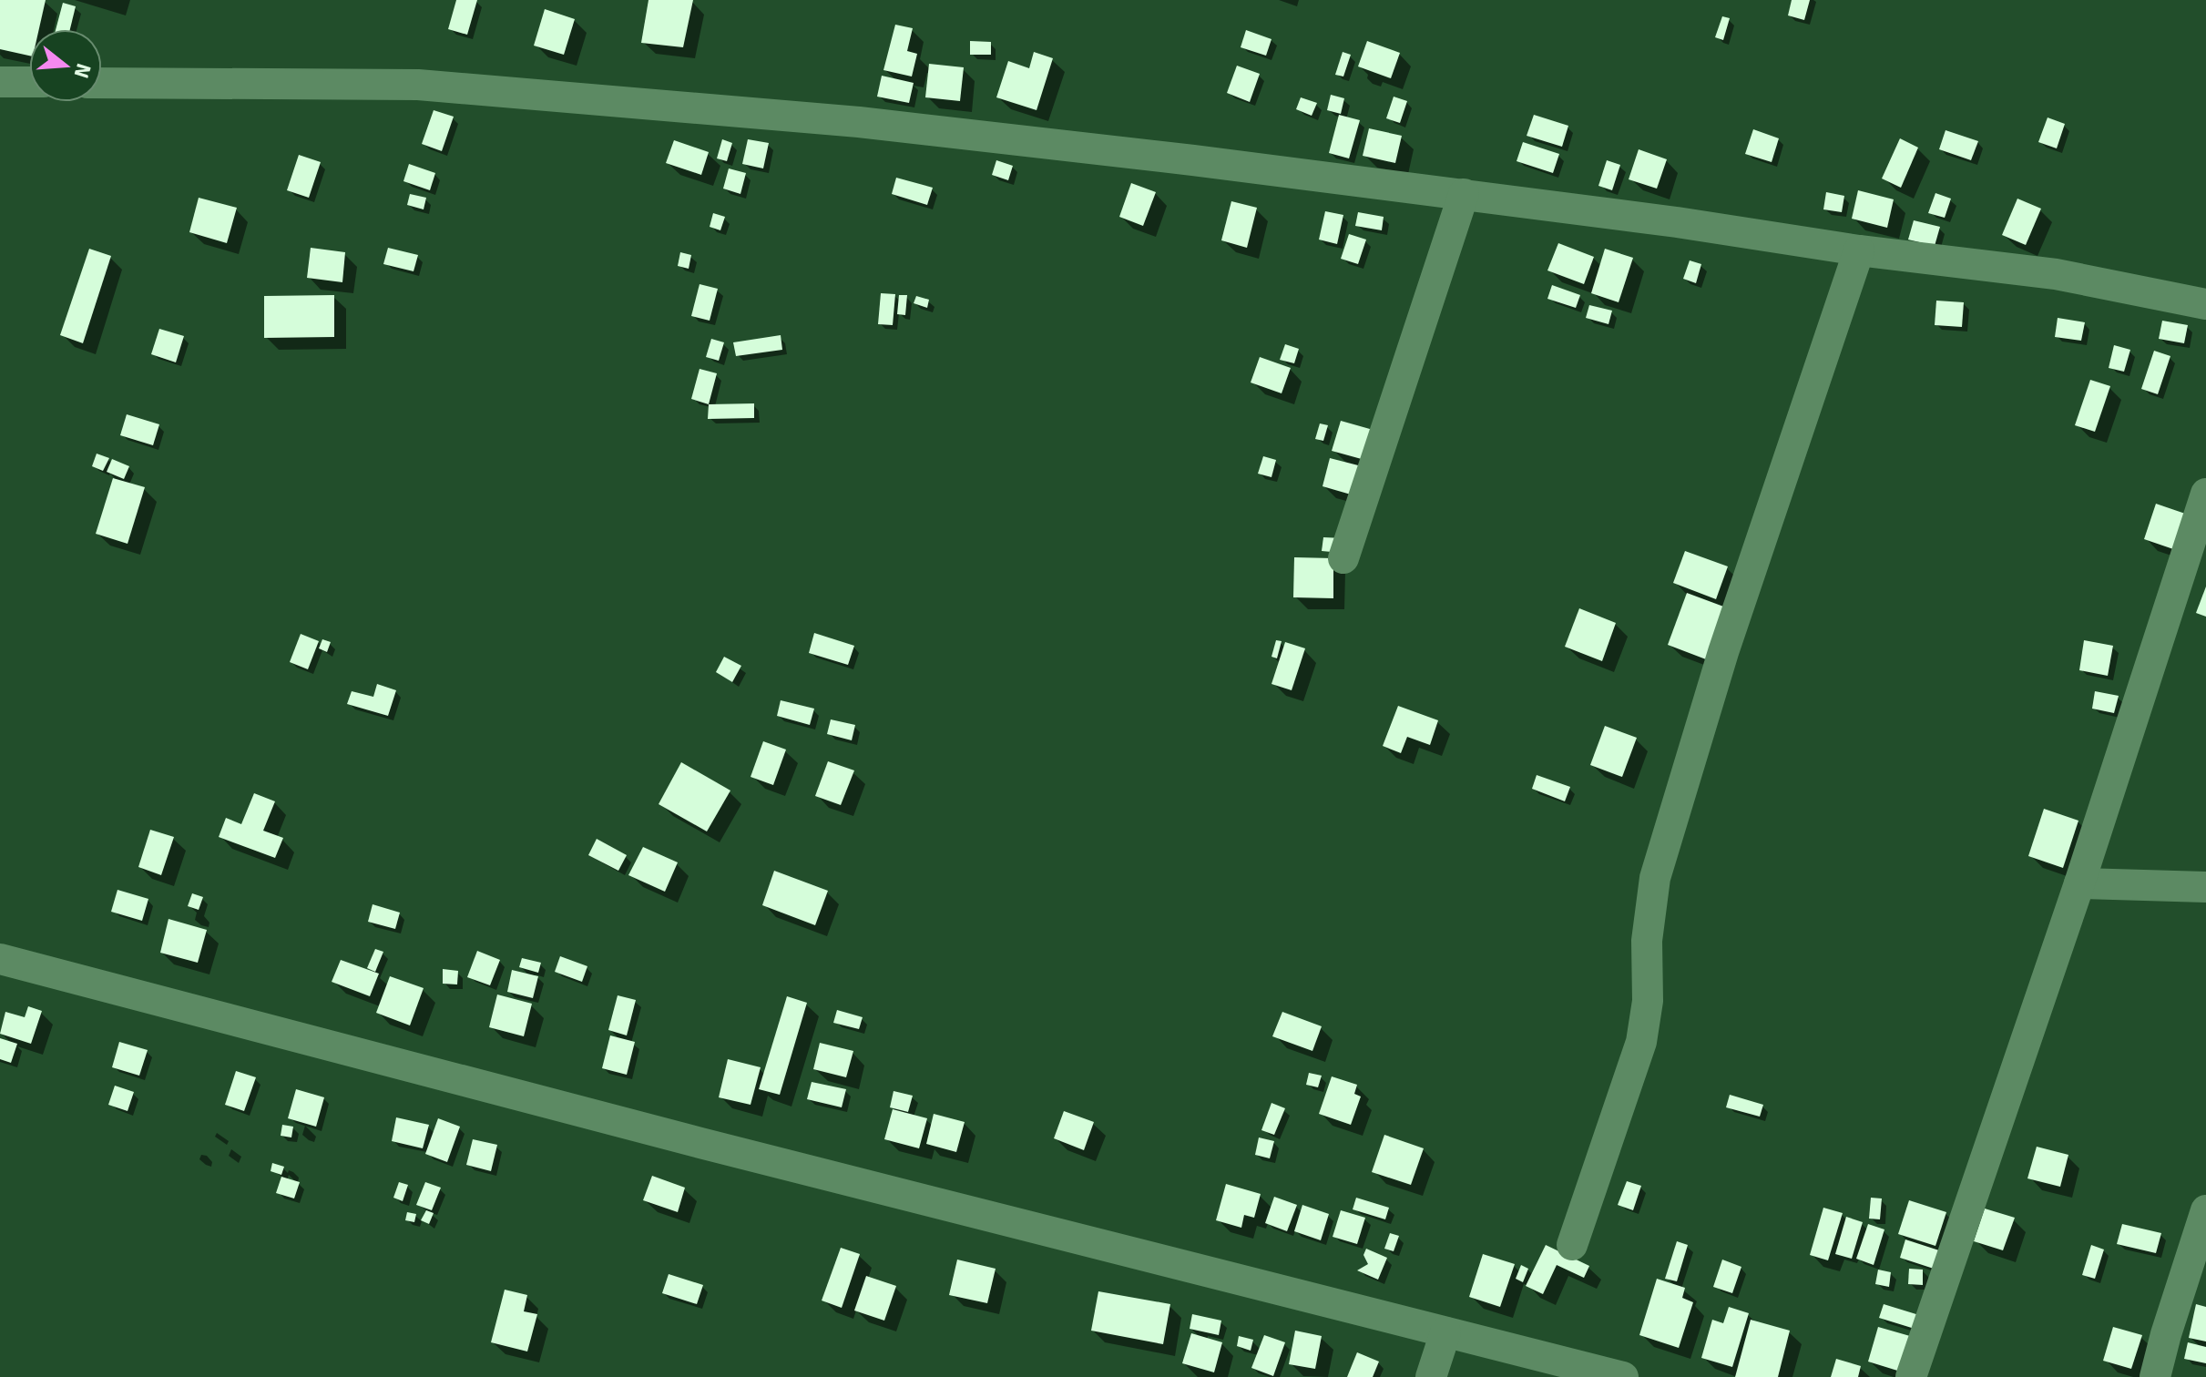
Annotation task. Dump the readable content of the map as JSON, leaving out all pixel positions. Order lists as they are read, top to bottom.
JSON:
{
  "north": "right"
}
